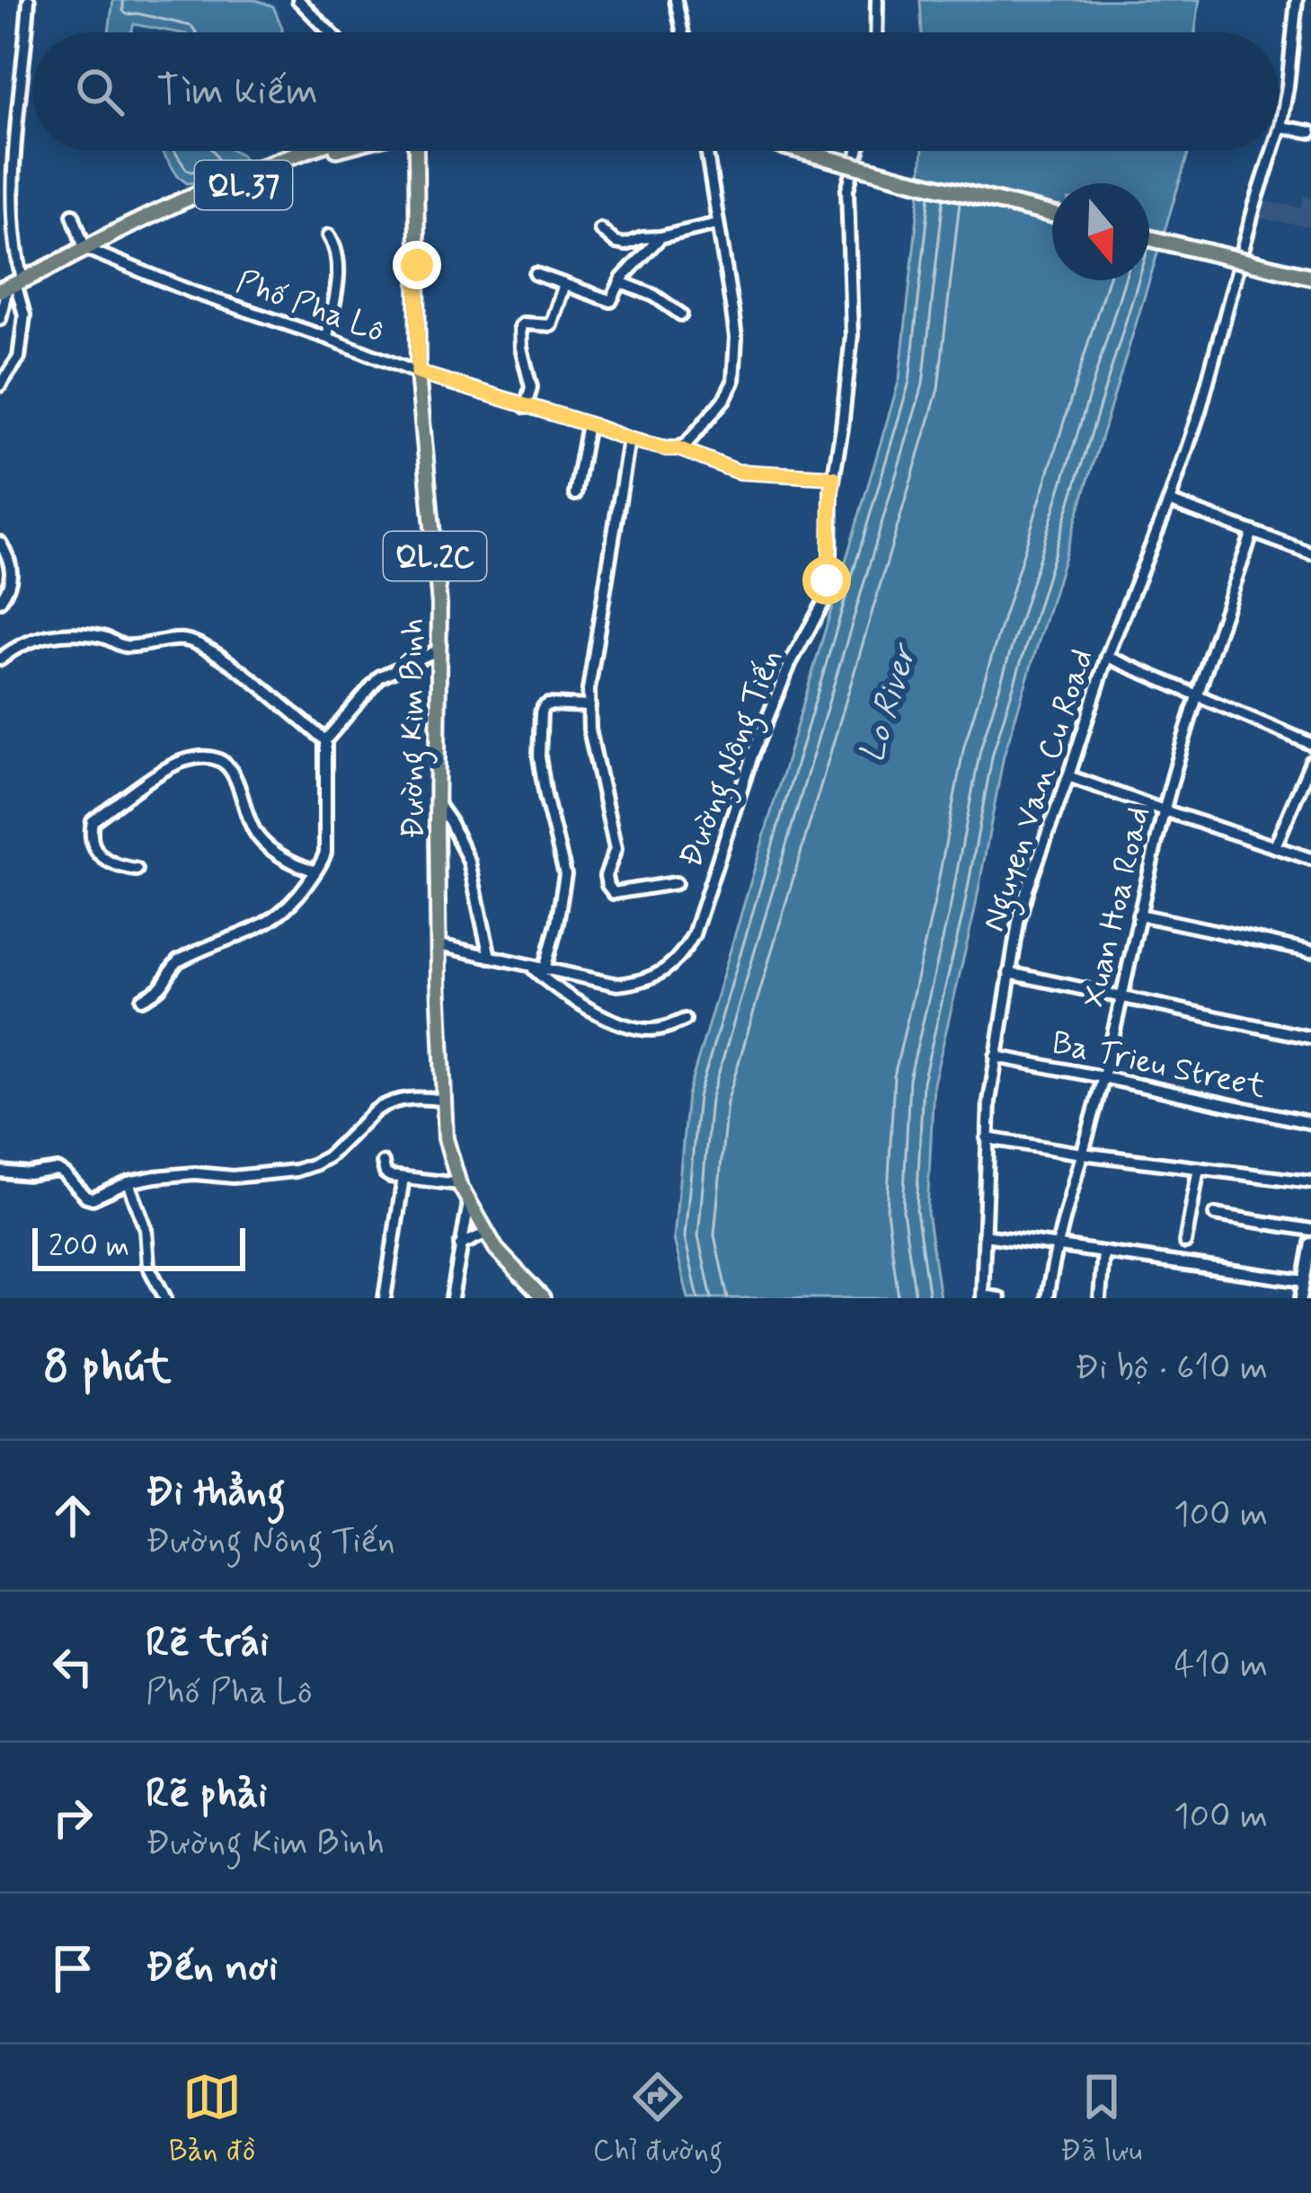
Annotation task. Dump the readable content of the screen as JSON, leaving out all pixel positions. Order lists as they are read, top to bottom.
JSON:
{
  "streets": {
    "highway": ["QL.37"],
    "main road": ["QL.2C", "Đường Kim Bình"],
    "street": [
      "Phố Pha Lô",
      "Đường Nông Tiến",
      "Nguyen Van Cu Road",
      "Xuan Hoa Road",
      "Ba Trieu Street"
    ]
  },
  "crossings": [
    ["QL.37", "Phố Pha Lô"],
    ["Phố Pha Lô", "Đường Kim Bình"],
    ["Phố Pha Lô", "Đường Nông Tiến"],
    ["Đường Kim Bình", "Đường Nông Tiến"],
    ["Nguyen Van Cu Road", "Ba Trieu Street"],
    ["Xuan Hoa Road", "Ba Trieu Street"]
  ],
  "water": ["Lo River"],
  "scale_bar": "200 m",
  "north": "bottom",
  "page": {
    "search": "Tìm kiếm",
    "scale": "200 m",
    "heading": ["8 phút", "Đi bộ · 610 m"],
    "list": [
      ["Đi thẳng", "Đường Nông Tiến", "100 m"],
      ["Rẽ trái", "Phố Pha Lô", "410 m"],
      ["Rẽ phải", "Đường Kim Bình", "100 m"],
      "Đến nơi"
    ],
    "nav": ["Bản đồ", "Chỉ đường", "Đã lưu"]
  }
}
